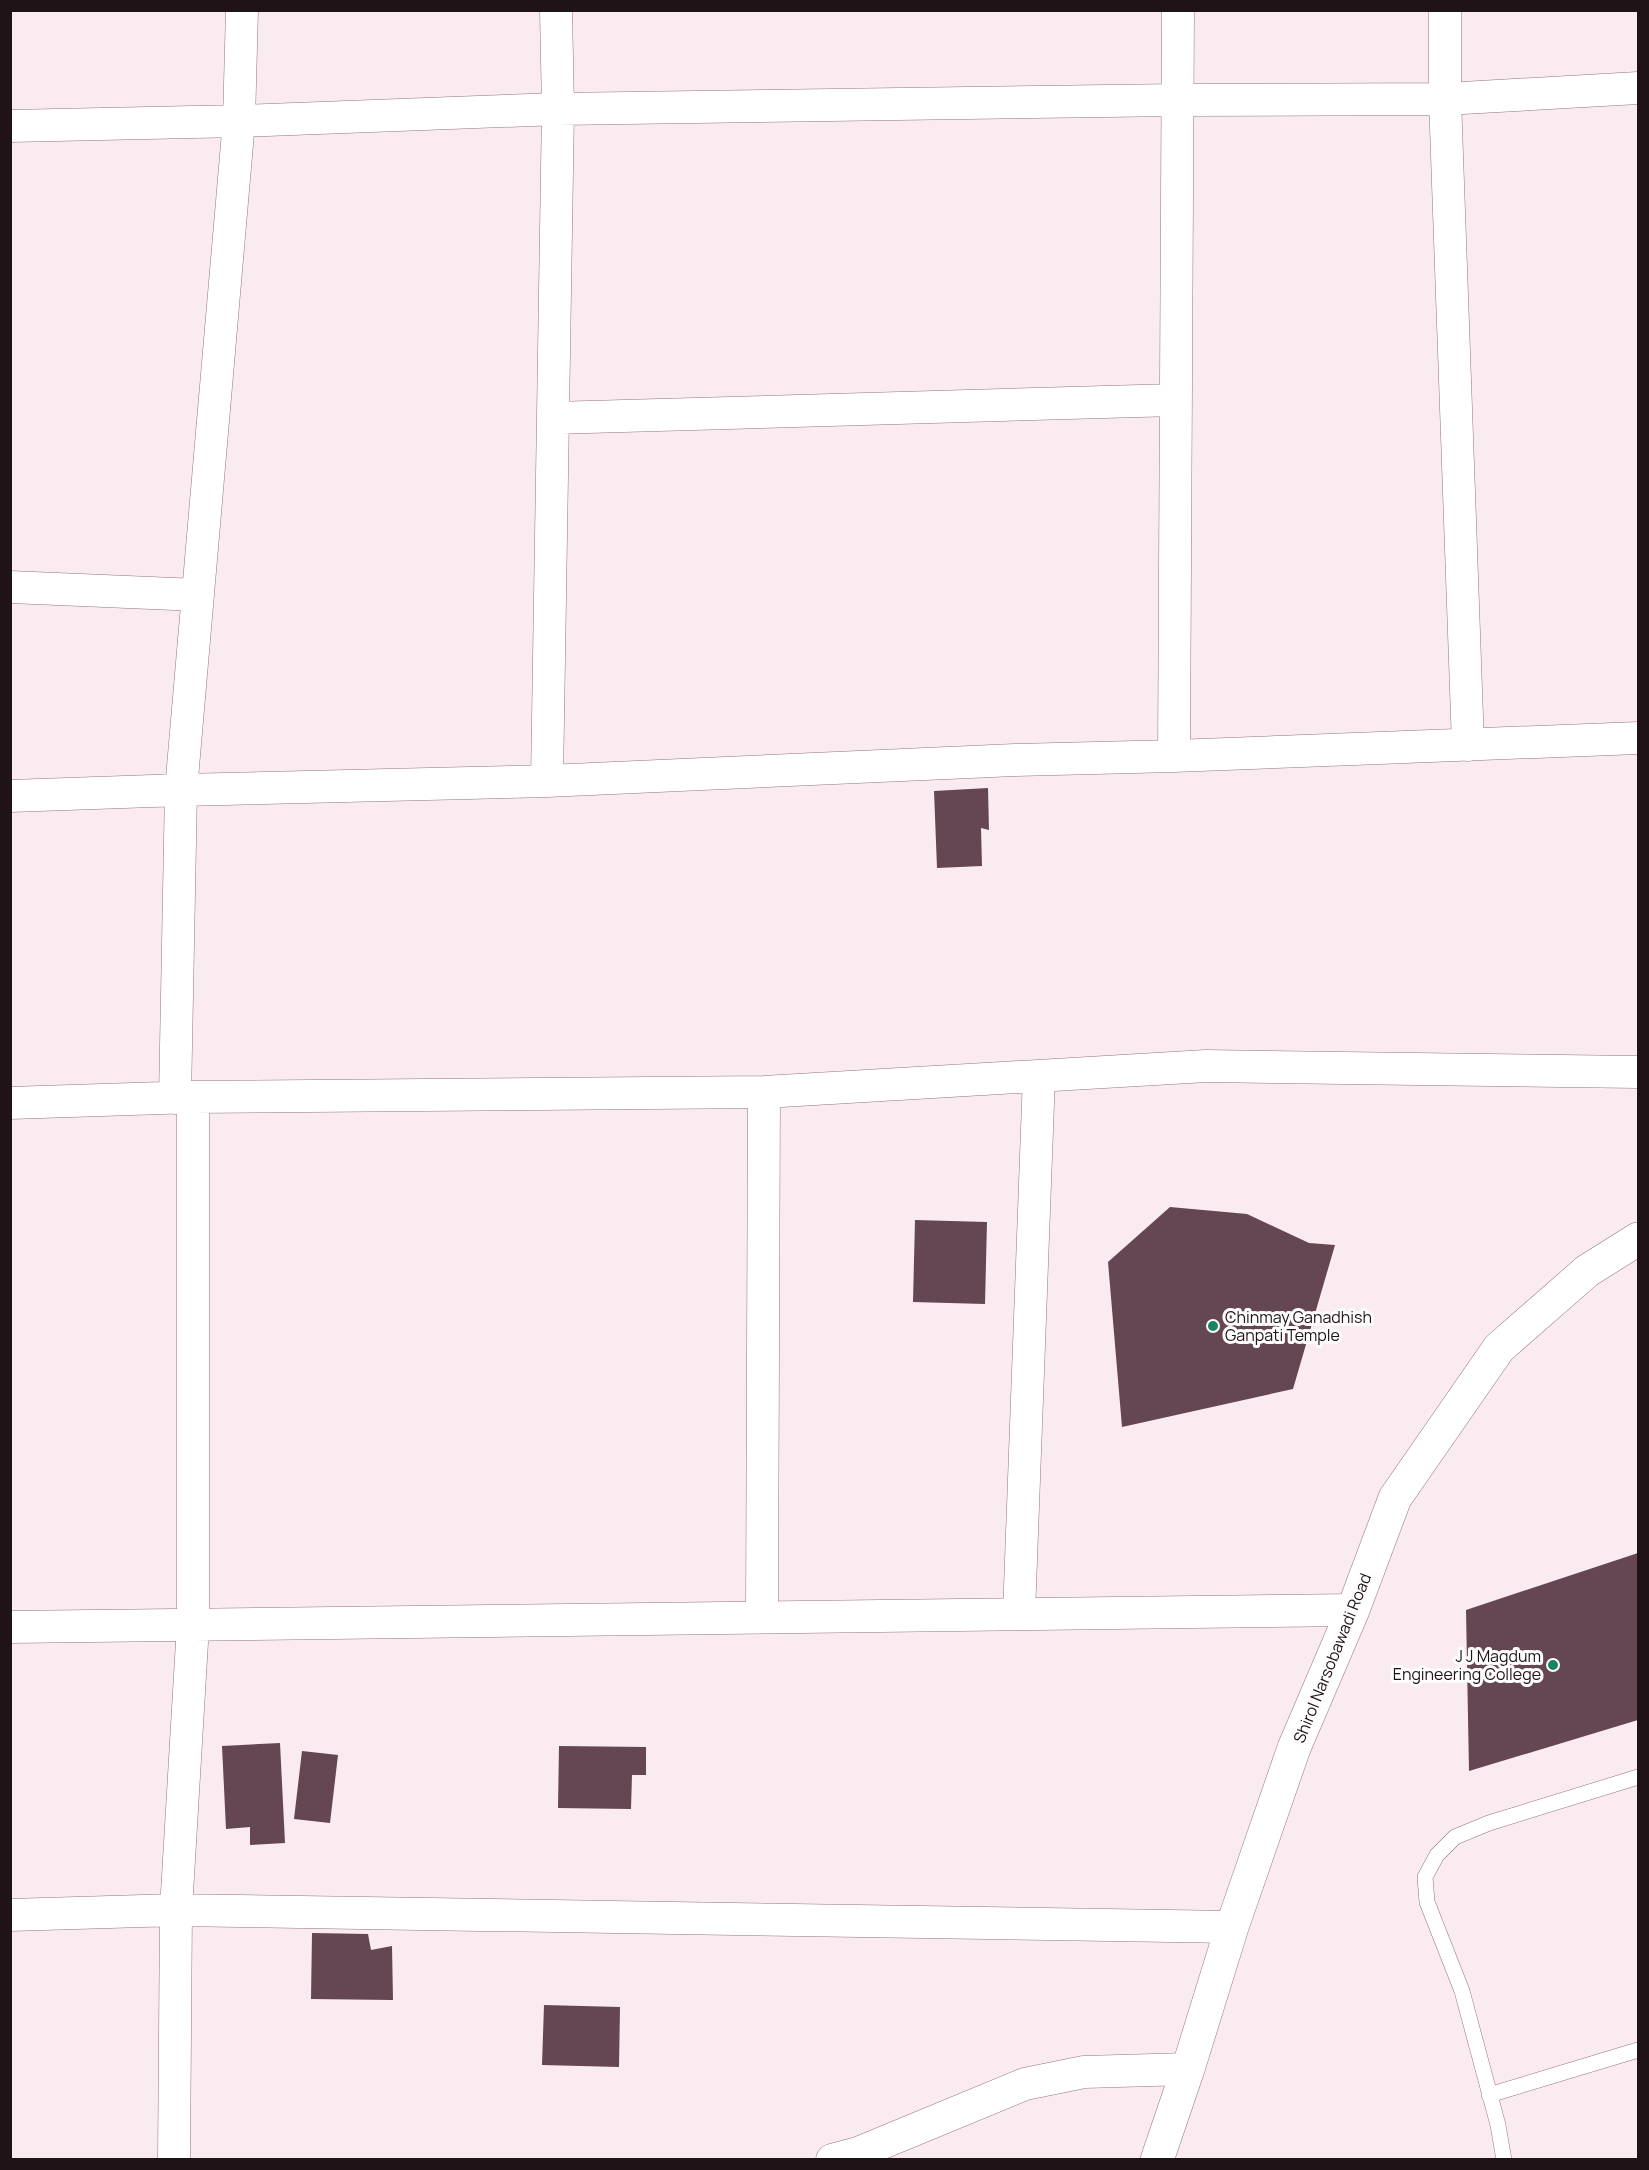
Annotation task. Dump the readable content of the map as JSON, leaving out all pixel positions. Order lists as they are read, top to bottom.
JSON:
{
  "streets": {
    "main road": ["Shirol Narsobawadi Road"]
  },
  "places": ["Chinmay Ganadhish Ganpati Temple", "J J Magdum Engineering College"]
}
